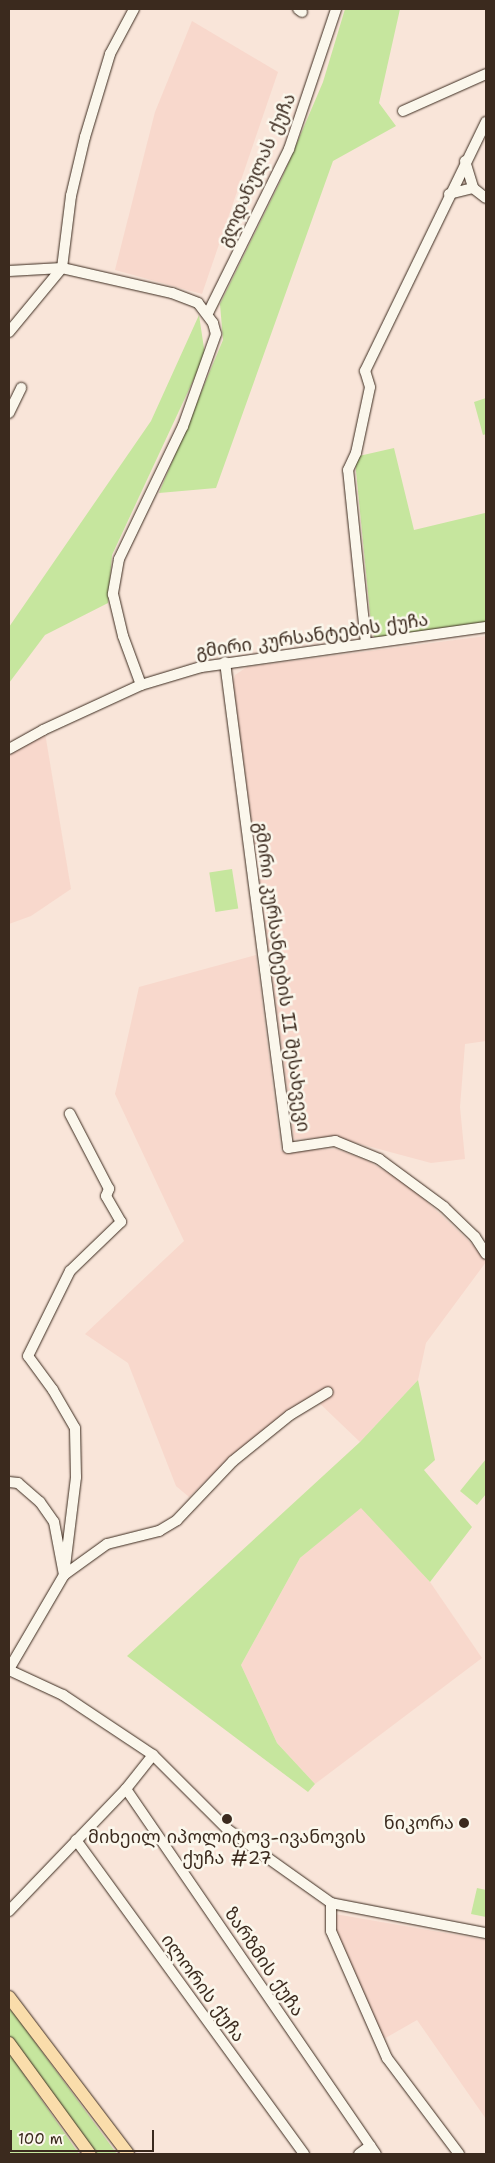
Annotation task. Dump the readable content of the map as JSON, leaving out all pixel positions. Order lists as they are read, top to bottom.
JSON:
{
  "streets": {
    "street": [
      "გლდანულას ქუჩა",
      "გმირი კურსანტების ქუჩა",
      "გმირი კურსანტების II შესახვევი",
      "ზარზმის ქუჩა",
      "ილორის ქუჩა"
    ]
  },
  "crossings": [
    ["გმირი კურსანტების ქუჩა", "გმირი კურსანტების II შესახვევი"]
  ],
  "places": ["მიხეილ იპოლიტოვ-ივანოვის ქუჩა #27", "ნიკორა"],
  "scale_bar": "100 m"
}
